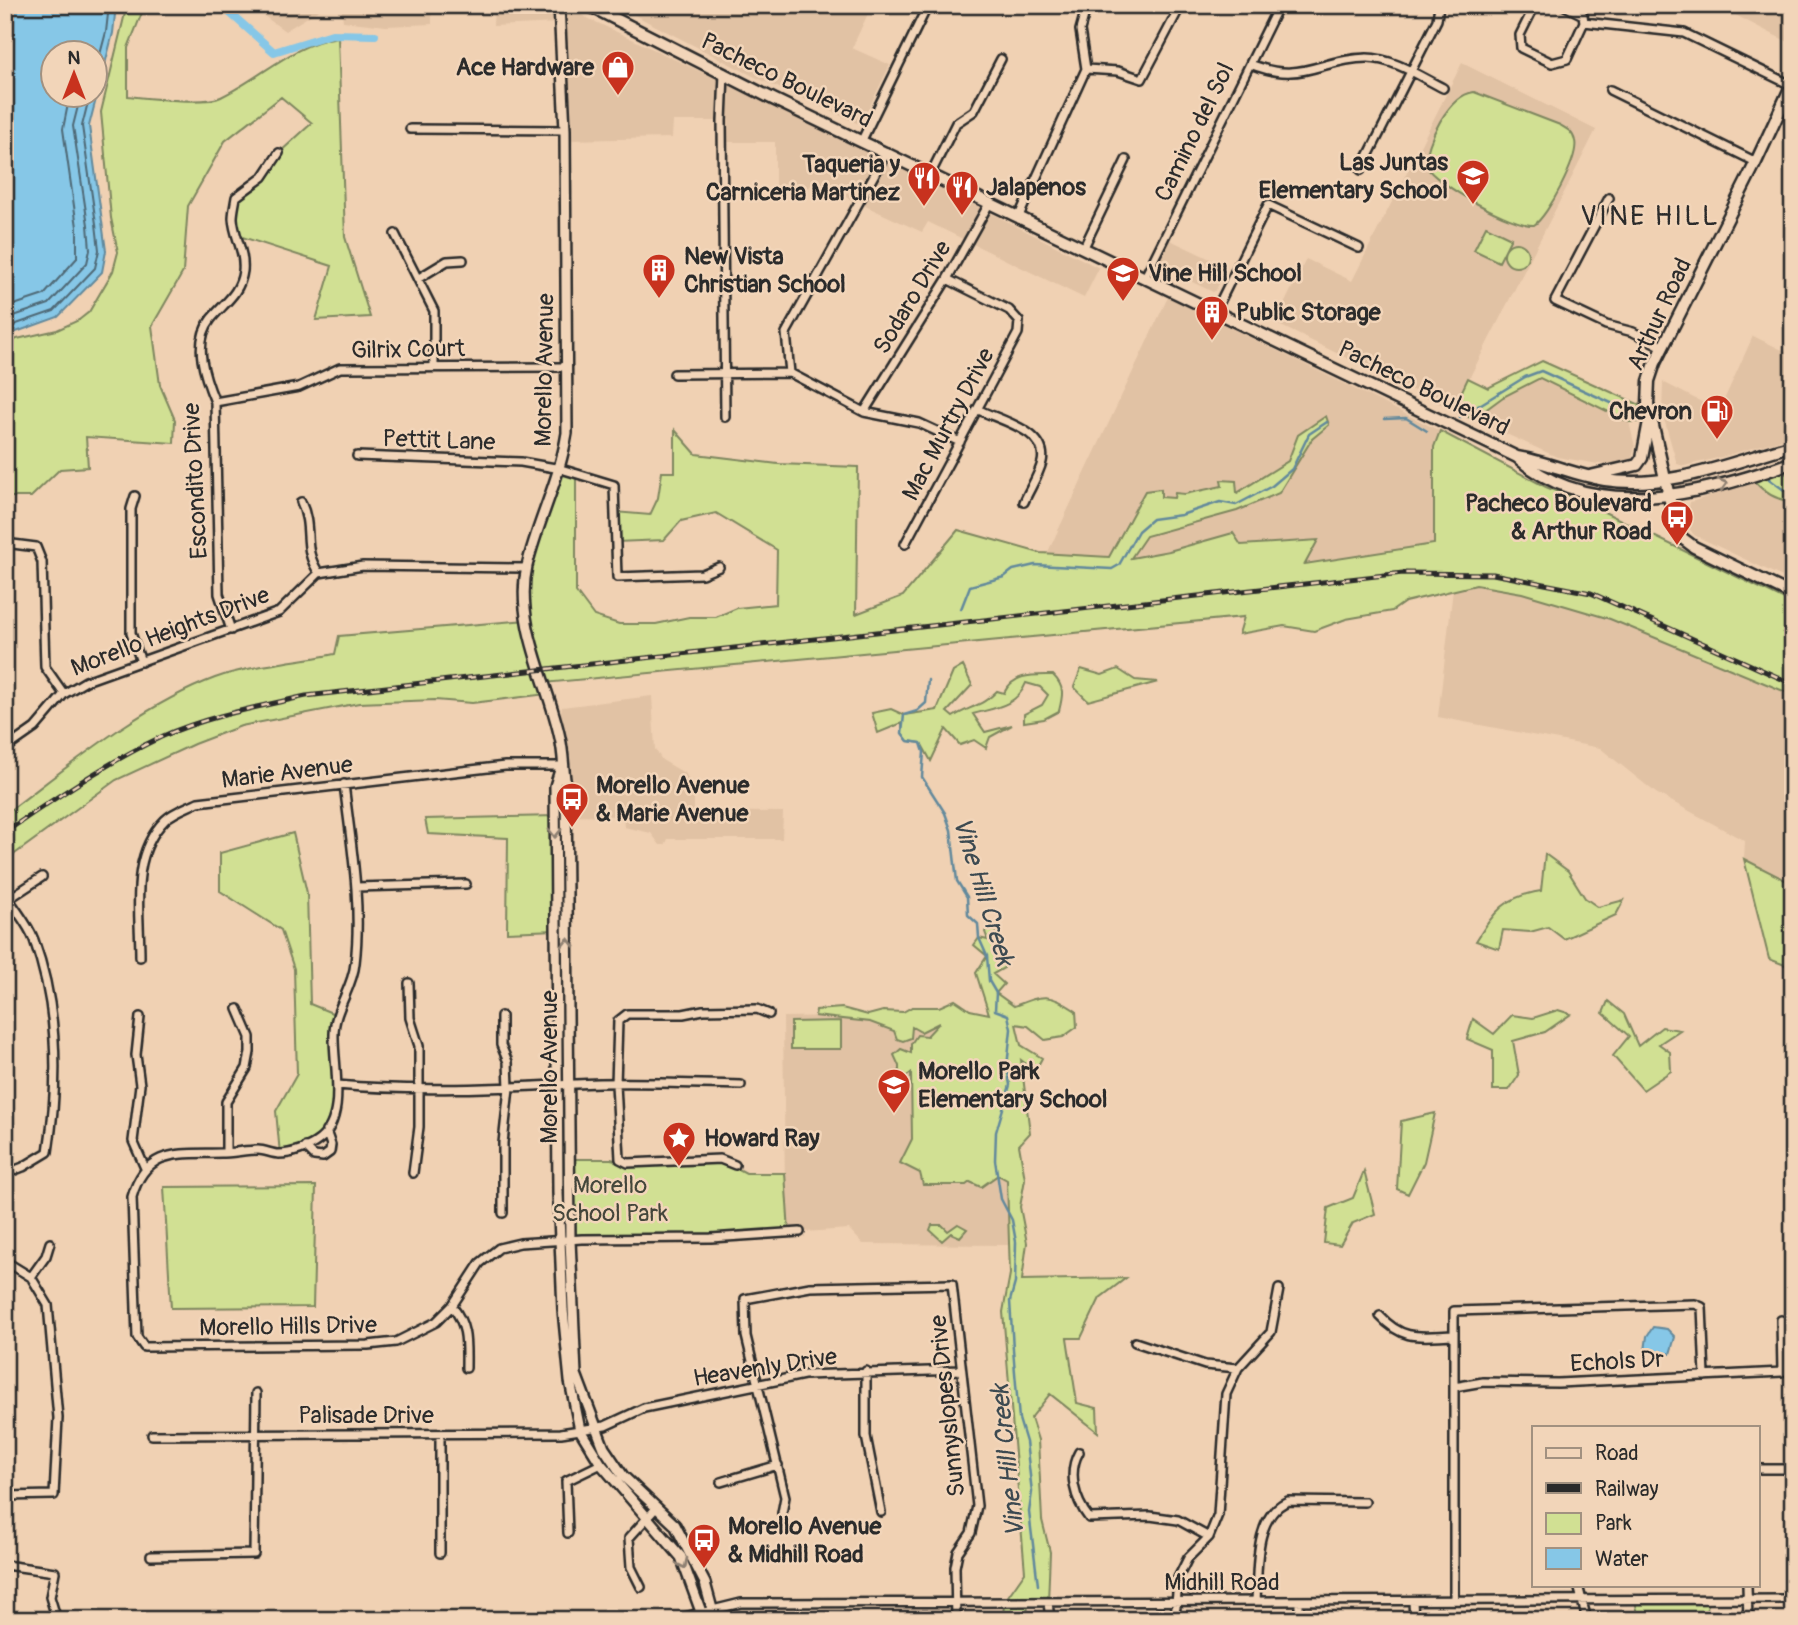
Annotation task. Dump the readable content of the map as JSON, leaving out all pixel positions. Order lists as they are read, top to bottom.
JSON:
{
  "streets": {
    "main road": ["Pacheco Boulevard", "Arthur Road"],
    "street": [
      "Camino del Sol",
      "Sodaro Drive",
      "Gilrix Court",
      "Morello Avenue",
      "Mac Murtry Drive",
      "Pettit Lane",
      "Escondito Drive",
      "Morello Heights Drive",
      "Marie Avenue",
      "Morello Hills Drive",
      "Echols Dr",
      "Heavenly Drive",
      "Sunnyslopes Drive",
      "Palisade Drive",
      "Midhill Road"
    ]
  },
  "crossings": [
    ["Pacheco Boulevard", "Camino del Sol"],
    ["Pacheco Boulevard", "Sodaro Drive"],
    ["Pacheco Boulevard", "Arthur Road"],
    ["Sodaro Drive", "Mac Murtry Drive"],
    ["Gilrix Court", "Morello Avenue"],
    ["Gilrix Court", "Escondito Drive"],
    ["Morello Avenue", "Pettit Lane"],
    ["Morello Avenue", "Marie Avenue"],
    ["Morello Avenue", "Morello Hills Drive"],
    ["Morello Avenue", "Heavenly Drive"],
    ["Morello Avenue", "Palisade Drive"],
    ["Morello Avenue", "Midhill Road"],
    ["Escondito Drive", "Morello Heights Drive"],
    ["Heavenly Drive", "Sunnyslopes Drive"],
    ["Heavenly Drive", "Palisade Drive"],
    ["Sunnyslopes Drive", "Midhill Road"]
  ],
  "districts": ["VINE HILL"],
  "water": ["Vine Hill Creek"],
  "parks": ["Morello School Park"],
  "places": {
    "shop": ["Ace Hardware"],
    "school or university": ["Las Juntas Elementary School", "Vine Hill School", "Morello Park Elementary School"],
    "restaurant": ["Taqueria y Carniceria Martinez", "Jalapenos"],
    "building": ["New Vista Christian School", "Public Storage"],
    "fuel station": ["Chevron"],
    "bus stop": ["Pacheco Boulevard & Arthur Road", "Morello Avenue & Marie Avenue", "Morello Avenue & Midhill Road"],
    "place": ["Howard Ray"]
  },
  "legend": [
    "Road",
    "Railway",
    "Park",
    "Water"
  ],
  "north": "top"
}
